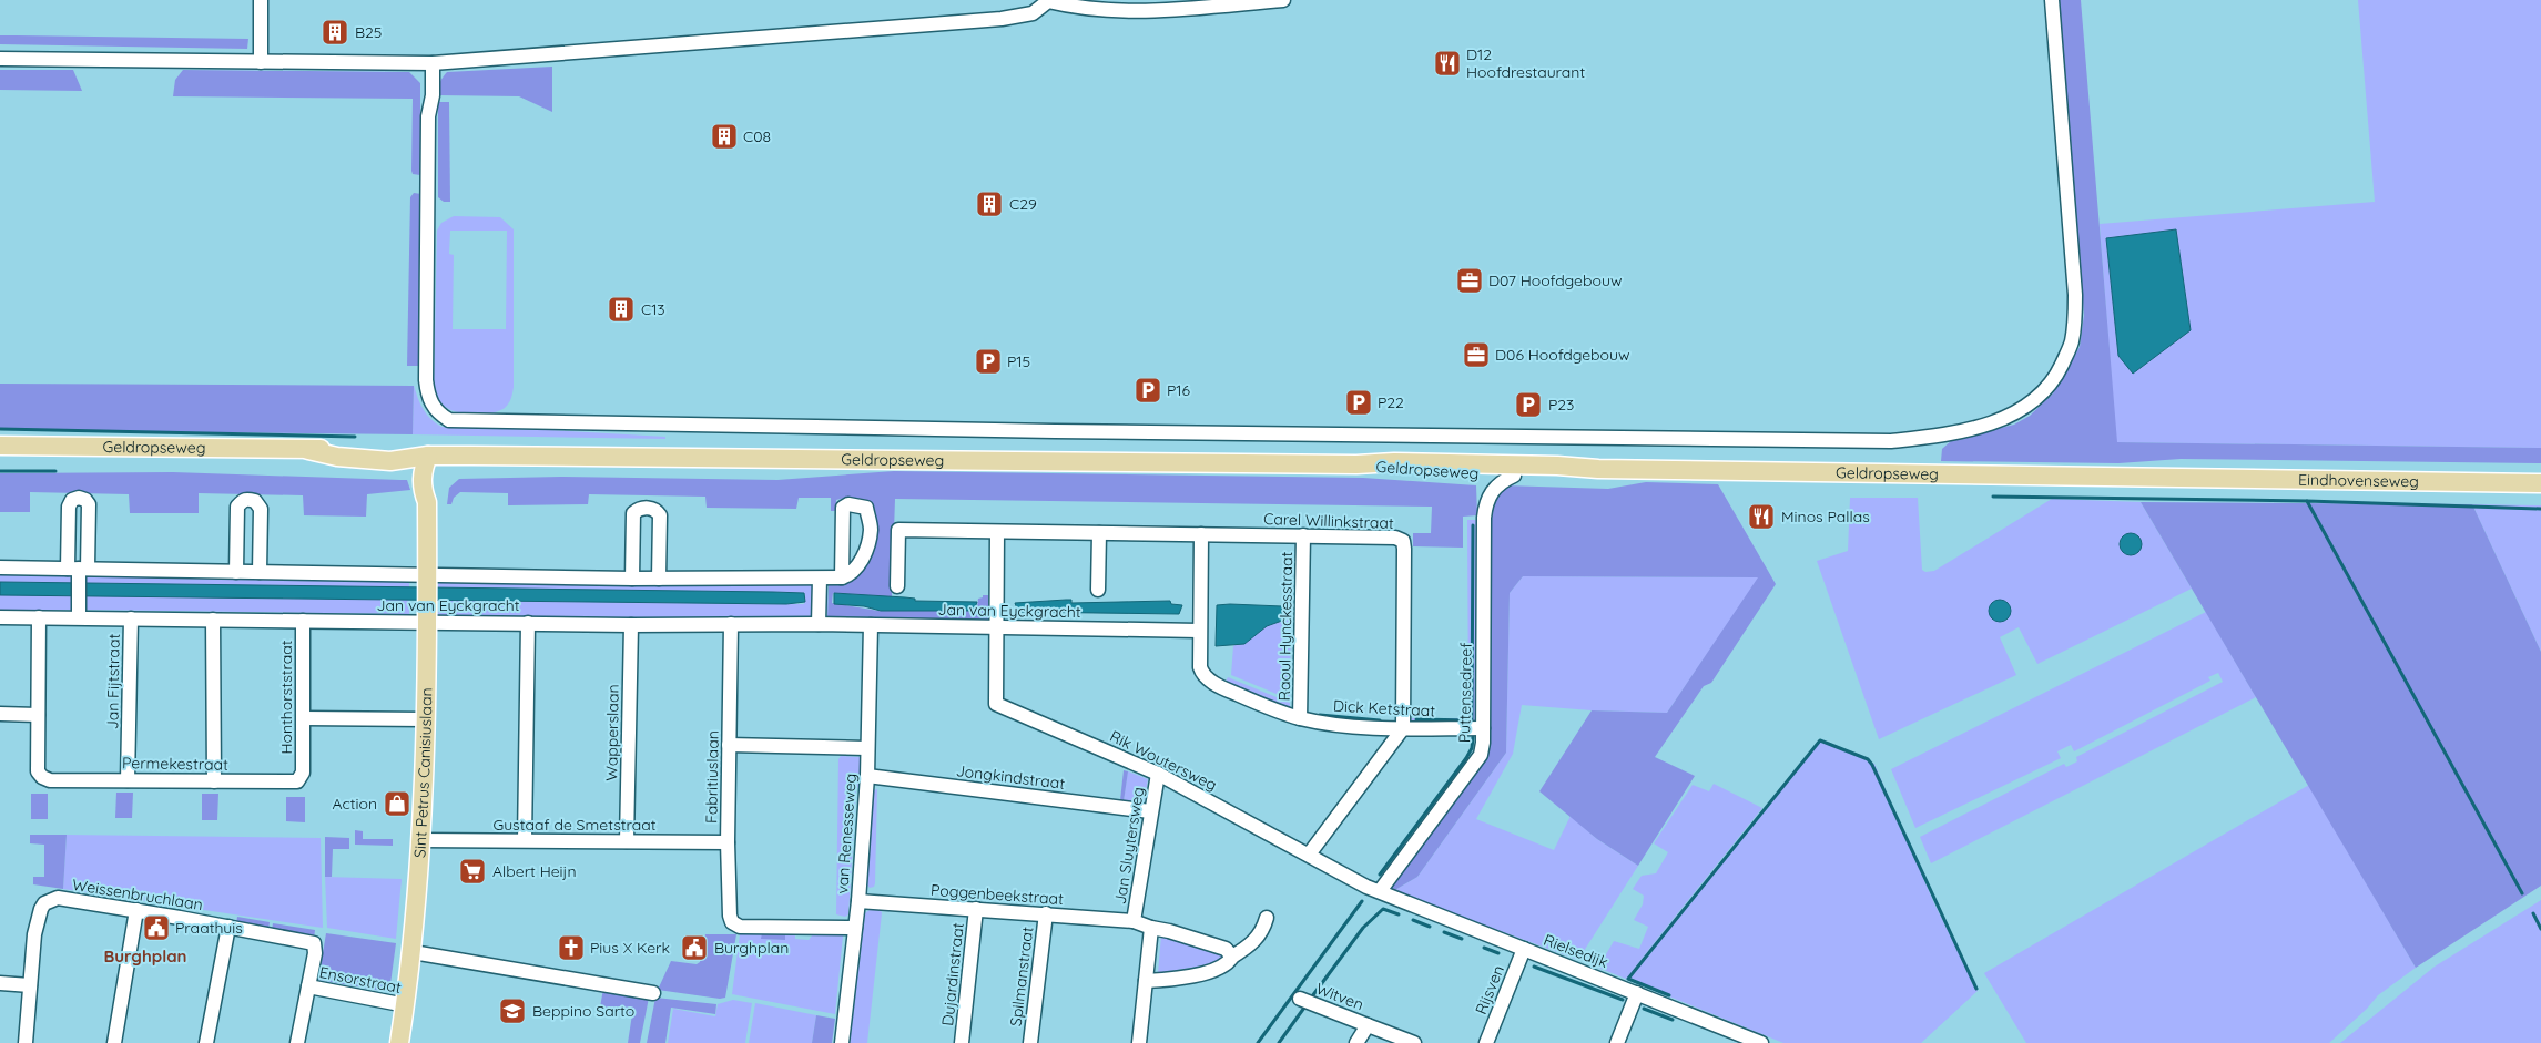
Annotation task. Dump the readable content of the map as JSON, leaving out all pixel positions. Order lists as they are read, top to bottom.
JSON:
{
  "streets": {
    "main road": ["Geldropseweg", "Eindhovenseweg", "Sint Petrus Canisiuslaan"],
    "street": [
      "Carel Willinkstraat",
      "Jan van Eyckgracht",
      "Raoul Hynckesstraat",
      "Jan Fijtstraat",
      "Puttensedreef",
      "Honthorststraat",
      "Dick Ketstraat",
      "Wapperslaan",
      "Rik Woutersweg",
      "Permekestraat",
      "Fabritiuslaan",
      "Jongkindstraat",
      "Gustaaf de Smetstraat",
      "van Renesseweg",
      "Jan Sluytersweg",
      "Weissenbruchlaan",
      "Poggenbeekstraat",
      "Rielsedijk",
      "Dujardinstraat",
      "Spilmanstraat",
      "Ensorstraat",
      "Rijsven",
      "Witven"
    ]
  },
  "crossings": [
    ["Geldropseweg", "Eindhovenseweg"],
    ["Geldropseweg", "Puttensedreef"],
    ["Geldropseweg", "Sint Petrus Canisiuslaan"],
    ["Carel Willinkstraat", "Raoul Hynckesstraat"],
    ["Carel Willinkstraat", "Dick Ketstraat"],
    ["Jan van Eyckgracht", "Jan Fijtstraat"],
    ["Jan van Eyckgracht", "Honthorststraat"],
    ["Jan van Eyckgracht", "Dick Ketstraat"],
    ["Jan van Eyckgracht", "Wapperslaan"],
    ["Jan van Eyckgracht", "Rik Woutersweg"],
    ["Jan van Eyckgracht", "Sint Petrus Canisiuslaan"],
    ["Jan van Eyckgracht", "Fabritiuslaan"],
    ["Jan van Eyckgracht", "van Renesseweg"],
    ["Raoul Hynckesstraat", "Dick Ketstraat"],
    ["Jan Fijtstraat", "Permekestraat"],
    ["Puttensedreef", "Dick Ketstraat"],
    ["Puttensedreef", "Rik Woutersweg"],
    ["Puttensedreef", "Rielsedijk"],
    ["Honthorststraat", "Permekestraat"],
    ["Wapperslaan", "Gustaaf de Smetstraat"],
    ["Rik Woutersweg", "Jan Sluytersweg"],
    ["Rik Woutersweg", "Rielsedijk"],
    ["Sint Petrus Canisiuslaan", "Gustaaf de Smetstraat"],
    ["Sint Petrus Canisiuslaan", "Ensorstraat"],
    ["Fabritiuslaan", "Gustaaf de Smetstraat"],
    ["Fabritiuslaan", "van Renesseweg"],
    ["Jongkindstraat", "van Renesseweg"],
    ["Jongkindstraat", "Jan Sluytersweg"],
    ["van Renesseweg", "Poggenbeekstraat"],
    ["Jan Sluytersweg", "Poggenbeekstraat"],
    ["Weissenbruchlaan", "Ensorstraat"],
    ["Poggenbeekstraat", "Dujardinstraat"],
    ["Poggenbeekstraat", "Spilmanstraat"],
    ["Rielsedijk", "Rijsven"]
  ],
  "districts": ["Burghplan"],
  "places": {
    "building": [
      "B25",
      "C08",
      "C29",
      "C13"
    ],
    "restaurant": ["D12 Hoofdrestaurant", "Minos Pallas"],
    "office": ["D07 Hoofdgebouw", "D06 Hoofdgebouw"],
    "parking": [
      "P15",
      "P16",
      "P22",
      "P23"
    ],
    "shop": ["Action"],
    "supermarket": ["Albert Heijn"],
    "public building": ["Praathuis", "Burghplan"],
    "church": ["Pius X Kerk"],
    "school or university": ["Beppino Sarto"]
  }
}
